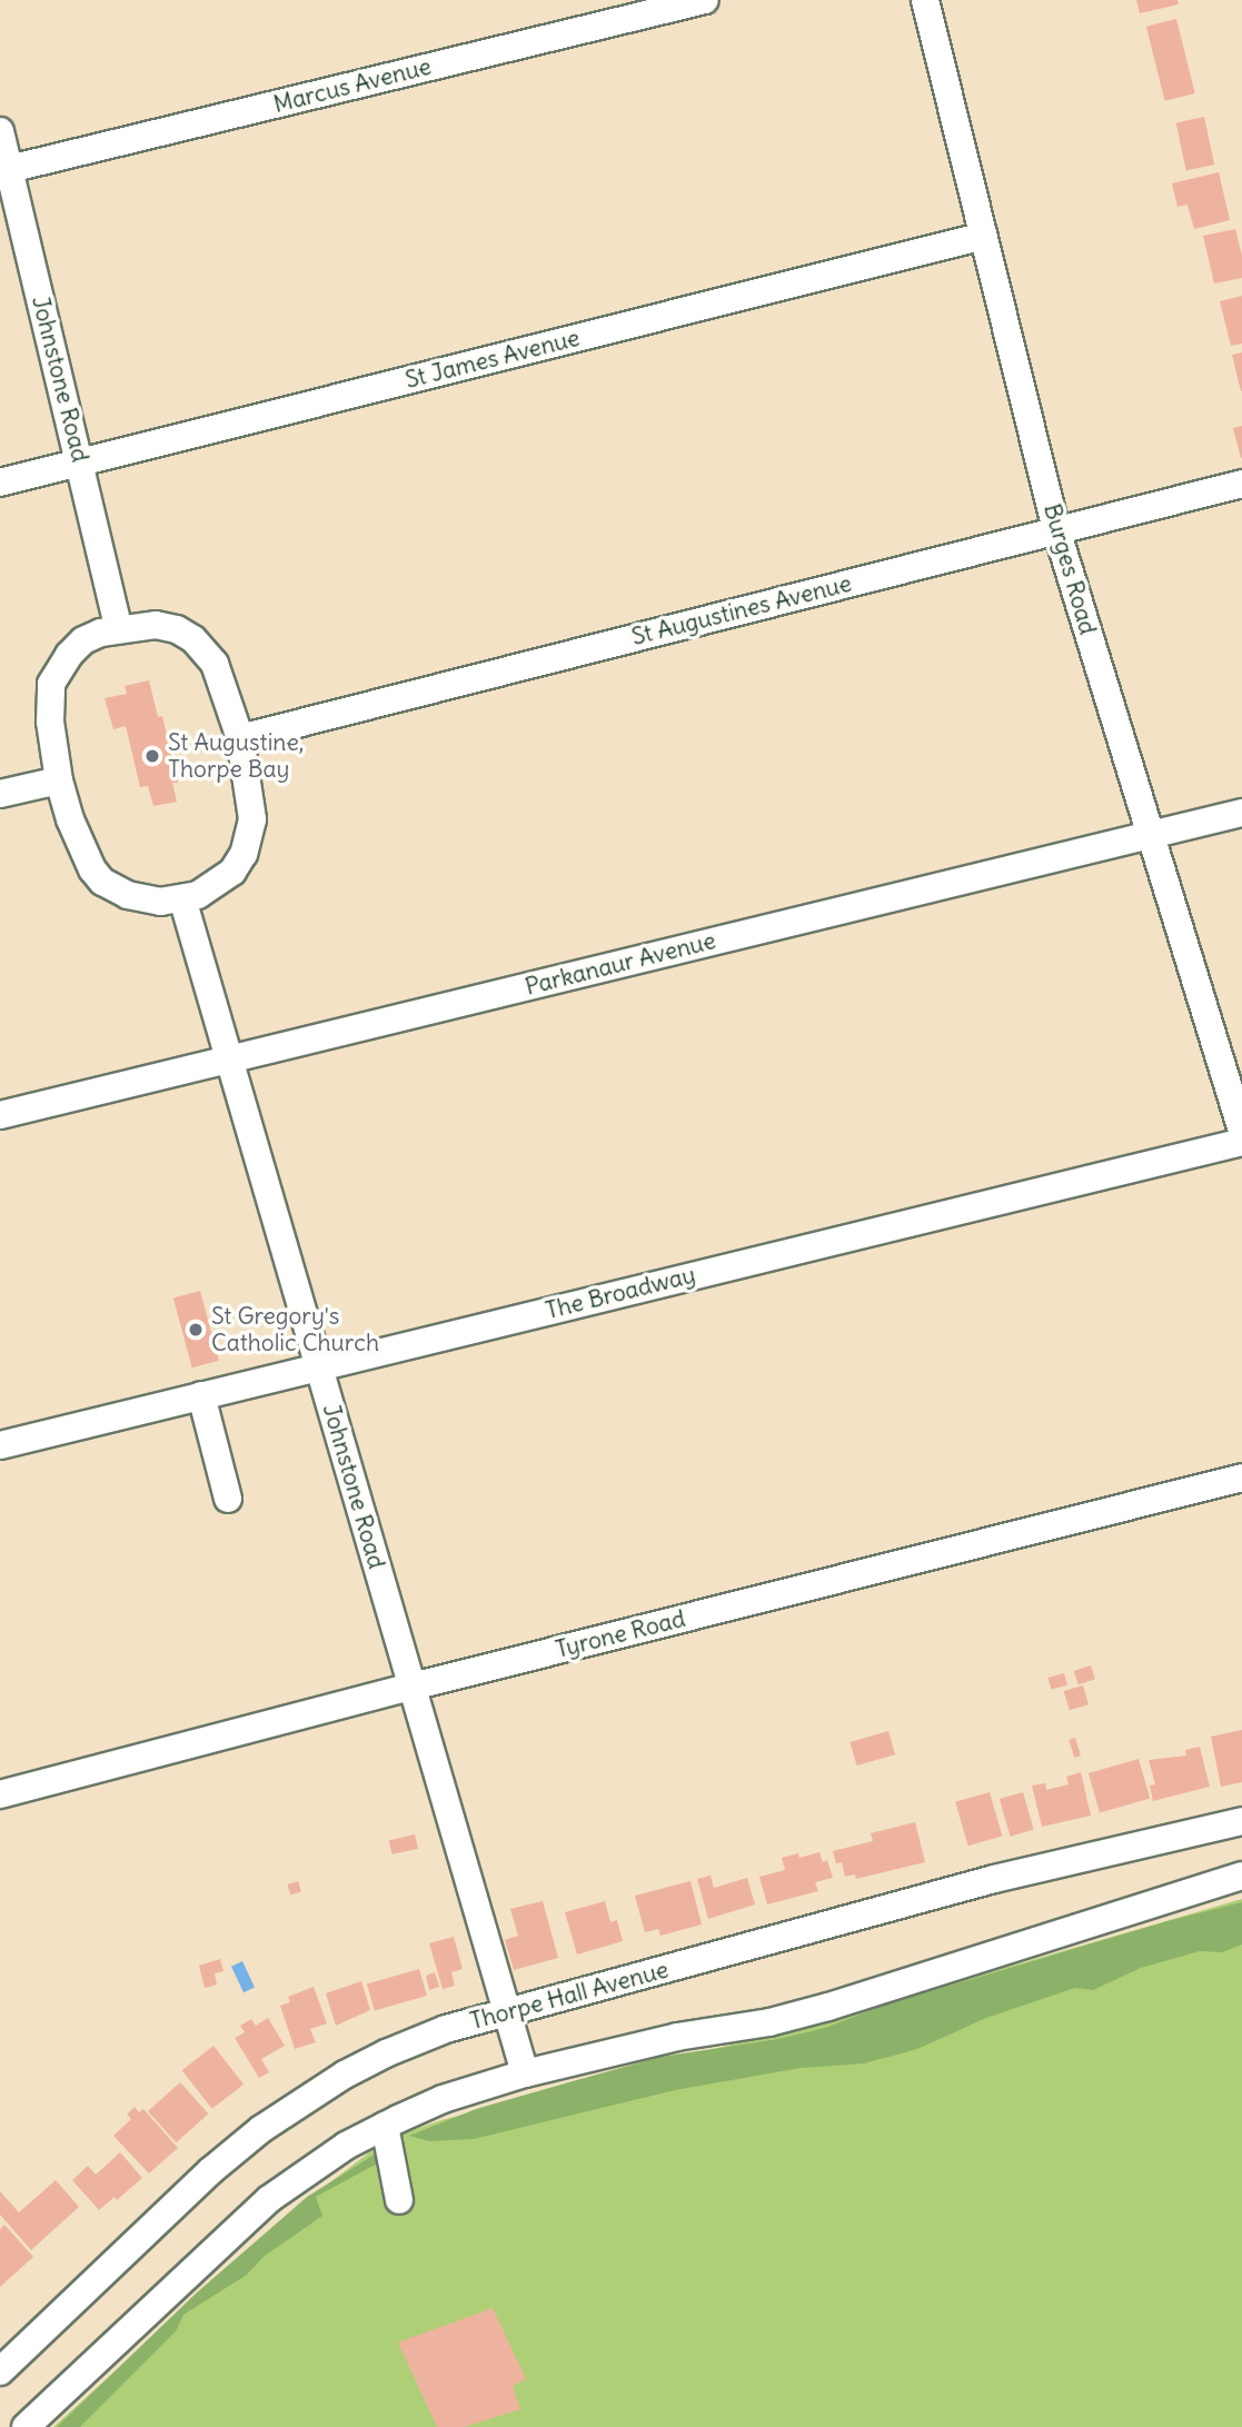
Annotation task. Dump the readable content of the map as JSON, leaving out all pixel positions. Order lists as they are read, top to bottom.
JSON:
{
  "streets": {
    "street": [
      "Marcus Avenue",
      "St James Avenue",
      "Johnstone Road",
      "Burges Road",
      "St Augustines Avenue",
      "Parkanaur Avenue",
      "The Broadway",
      "Tyrone Road",
      "Thorpe Hall Avenue"
    ]
  },
  "crossings": [
    ["Marcus Avenue", "Johnstone Road"],
    ["St James Avenue", "Johnstone Road"],
    ["St James Avenue", "Burges Road"],
    ["Johnstone Road", "St Augustines Avenue"],
    ["Johnstone Road", "Parkanaur Avenue"],
    ["Johnstone Road", "The Broadway"],
    ["Johnstone Road", "Tyrone Road"],
    ["Johnstone Road", "Thorpe Hall Avenue"],
    ["Burges Road", "St Augustines Avenue"],
    ["Burges Road", "Parkanaur Avenue"]
  ],
  "places": ["St Augustine, Thorpe Bay", "St Gregory's Catholic Church"]
}
